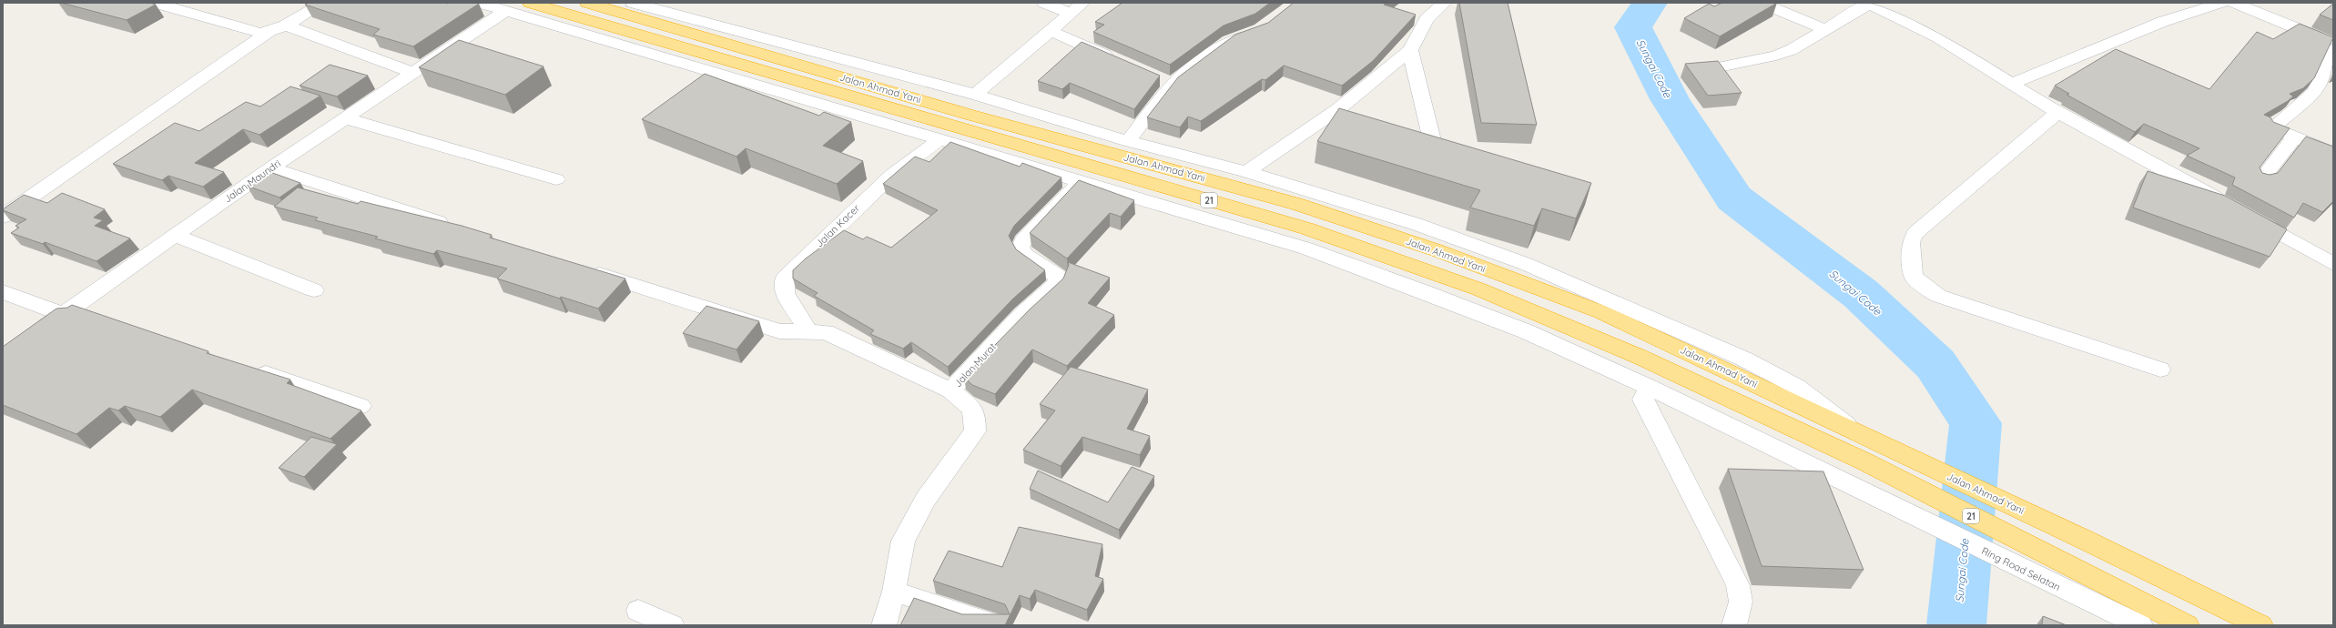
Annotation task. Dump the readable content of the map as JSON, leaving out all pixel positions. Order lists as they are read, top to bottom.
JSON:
{
  "streets": {
    "highway": ["Jalan Ahmad Yani", "21"],
    "street": [
      "Jalan Maundri",
      "Jalan Kacer",
      "Jalan Murat",
      "Ring Road Selatan"
    ]
  },
  "crossings": [
    ["Jalan Maundri", "Ring Road Selatan"],
    ["Jalan Kacer", "Ring Road Selatan"],
    ["Jalan Murat", "Ring Road Selatan"]
  ],
  "water": ["Sungai Code"]
}
